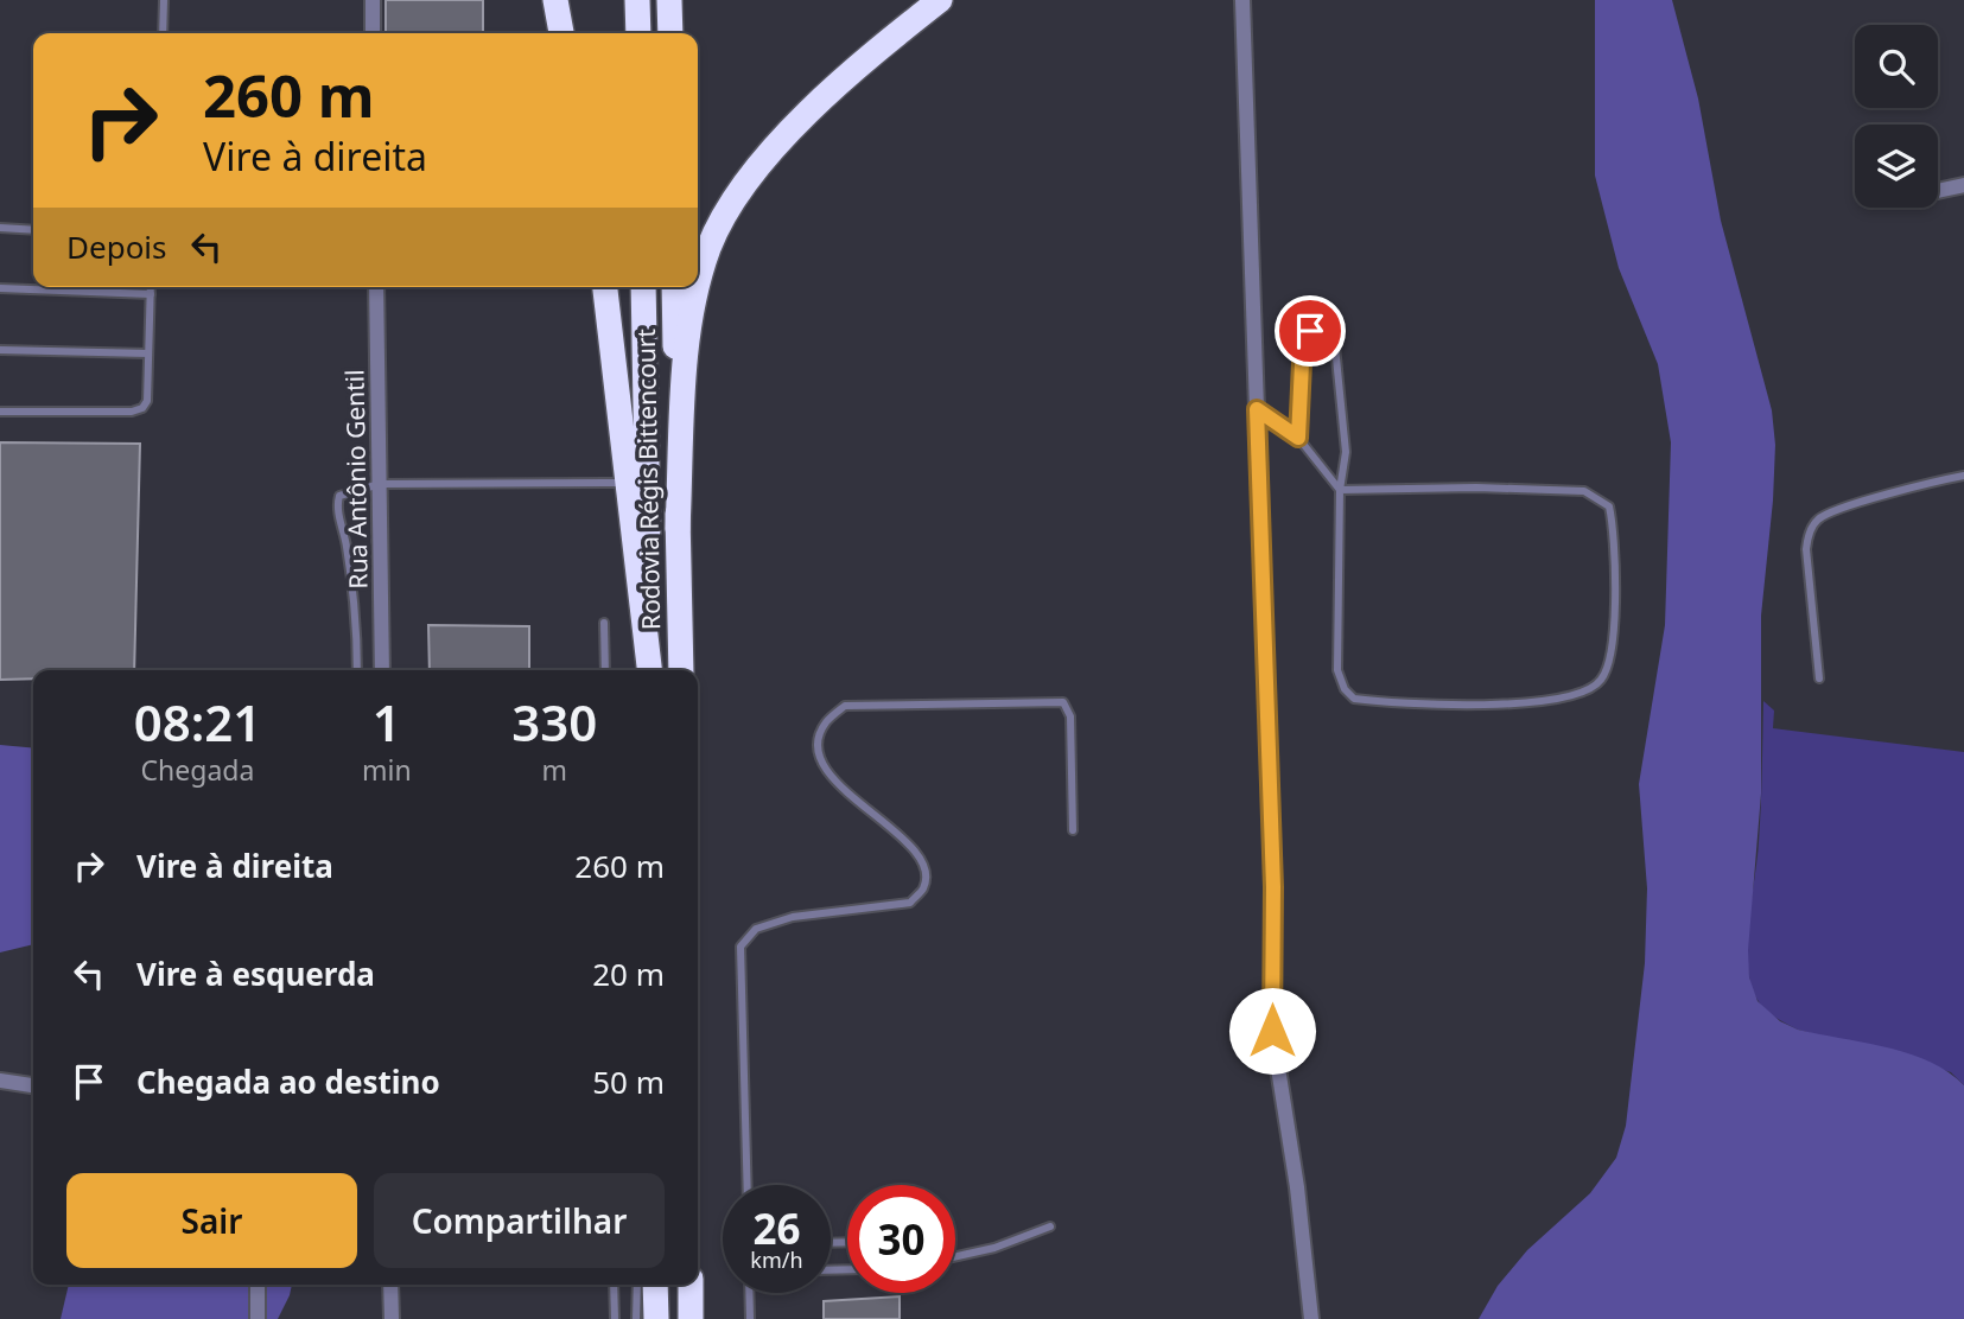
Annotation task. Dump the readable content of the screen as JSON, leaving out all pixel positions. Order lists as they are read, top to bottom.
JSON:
{
  "streets": {
    "highway": ["Rodovia Régis Bittencourt"],
    "street": ["Rua Antônio Gentil"]
  },
  "page": {
    "turn": ["260 m", "Vire à direita"],
    "then": "Depois",
    "eta": [
      "08:21",
      "Chegada",
      "1",
      "min",
      "330",
      "m"
    ],
    "list": [
      {
        "name": "Vire à direita",
        "value": "260 m"
      },
      {
        "name": "Vire à esquerda",
        "value": "20 m"
      },
      {
        "name": "Chegada ao destino",
        "value": "50 m"
      }
    ],
    "buttons": ["Sair", "Compartilhar"],
    "speed": "26 km/h",
    "limit": "30"
  }
}
